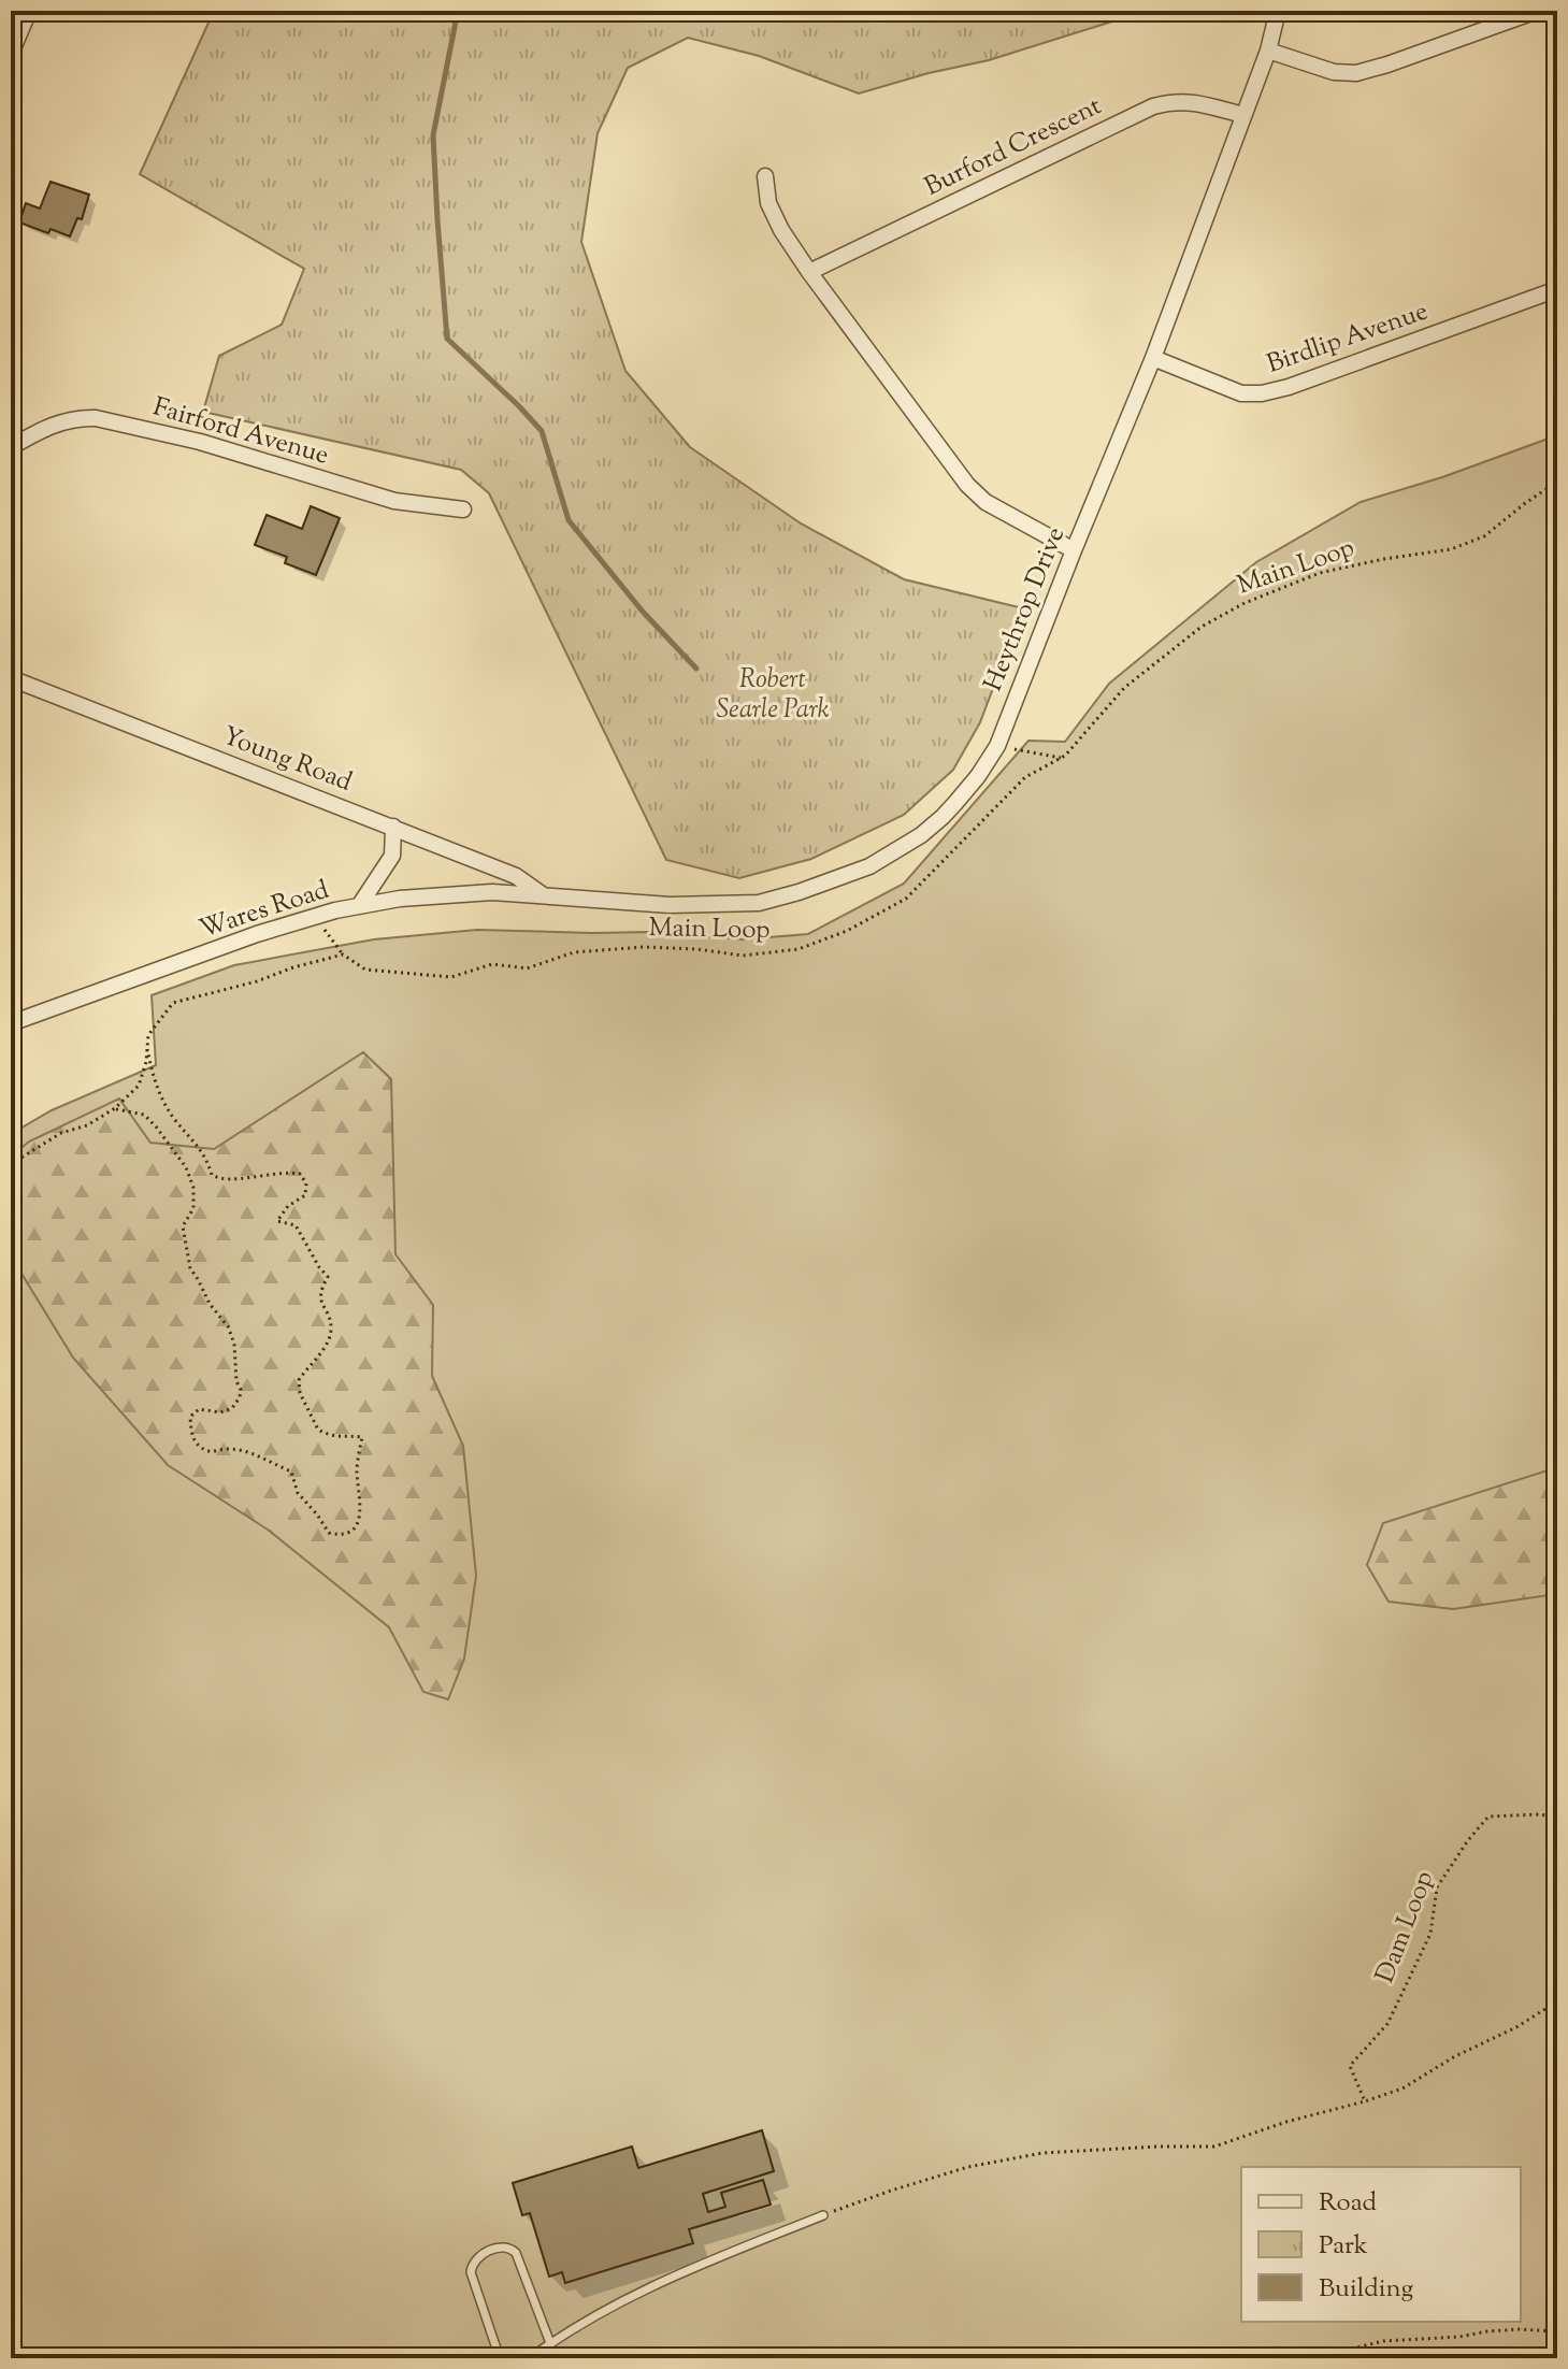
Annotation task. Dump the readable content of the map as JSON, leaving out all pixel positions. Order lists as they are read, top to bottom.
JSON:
{
  "streets": {
    "street": [
      "Burford Crescent",
      "Birdlip Avenue",
      "Fairford Avenue",
      "Heythrop Drive",
      "Young Road",
      "Wares Road"
    ],
    "path": ["Main Loop", "Dam Loop"]
  },
  "crossings": [
    ["Burford Crescent", "Heythrop Drive"],
    ["Birdlip Avenue", "Heythrop Drive"],
    ["Heythrop Drive", "Young Road"],
    ["Heythrop Drive", "Wares Road"],
    ["Young Road", "Wares Road"]
  ],
  "parks": ["Robert Searle Park"],
  "legend": ["Road", "Park", "Building"]
}
